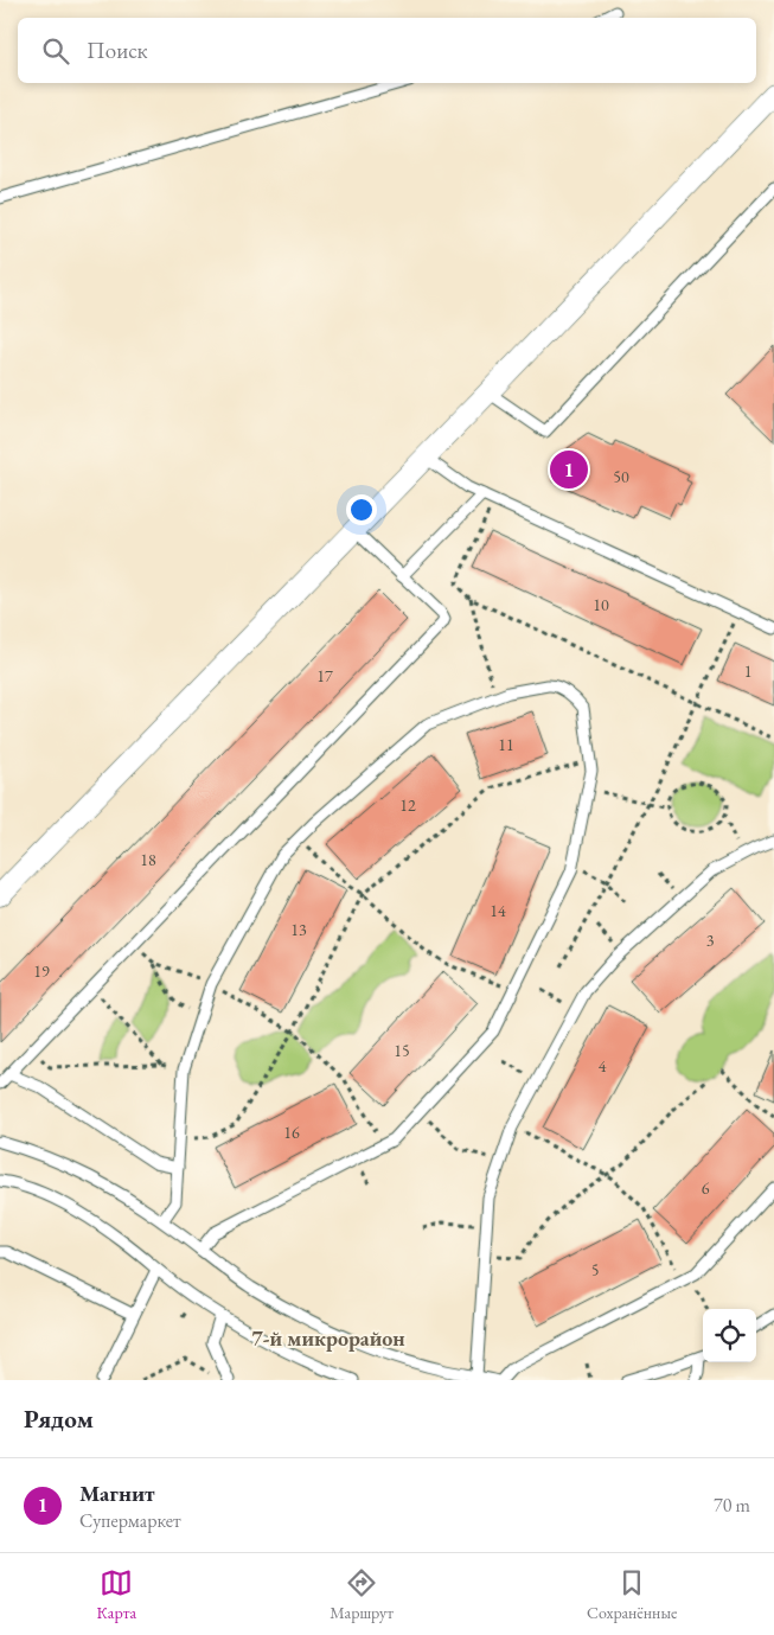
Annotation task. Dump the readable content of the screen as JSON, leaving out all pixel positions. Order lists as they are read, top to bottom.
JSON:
{
  "districts": ["7-й микрорайон"],
  "house_numbers": [
    "50",
    "10",
    "1",
    "17",
    "11",
    "12",
    "18",
    "14",
    "13",
    "3",
    "19",
    "15",
    "4",
    "16",
    "6",
    "5"
  ],
  "page": {
    "search": "Поиск",
    "pins": "1",
    "heading": "Рядом",
    "list": [
      {
        "mark": "1",
        "name": "Магнит",
        "note": "Супермаркет",
        "value": "70 m"
      }
    ],
    "nav": ["Карта", "Маршрут", "Сохранённые"]
  }
}
